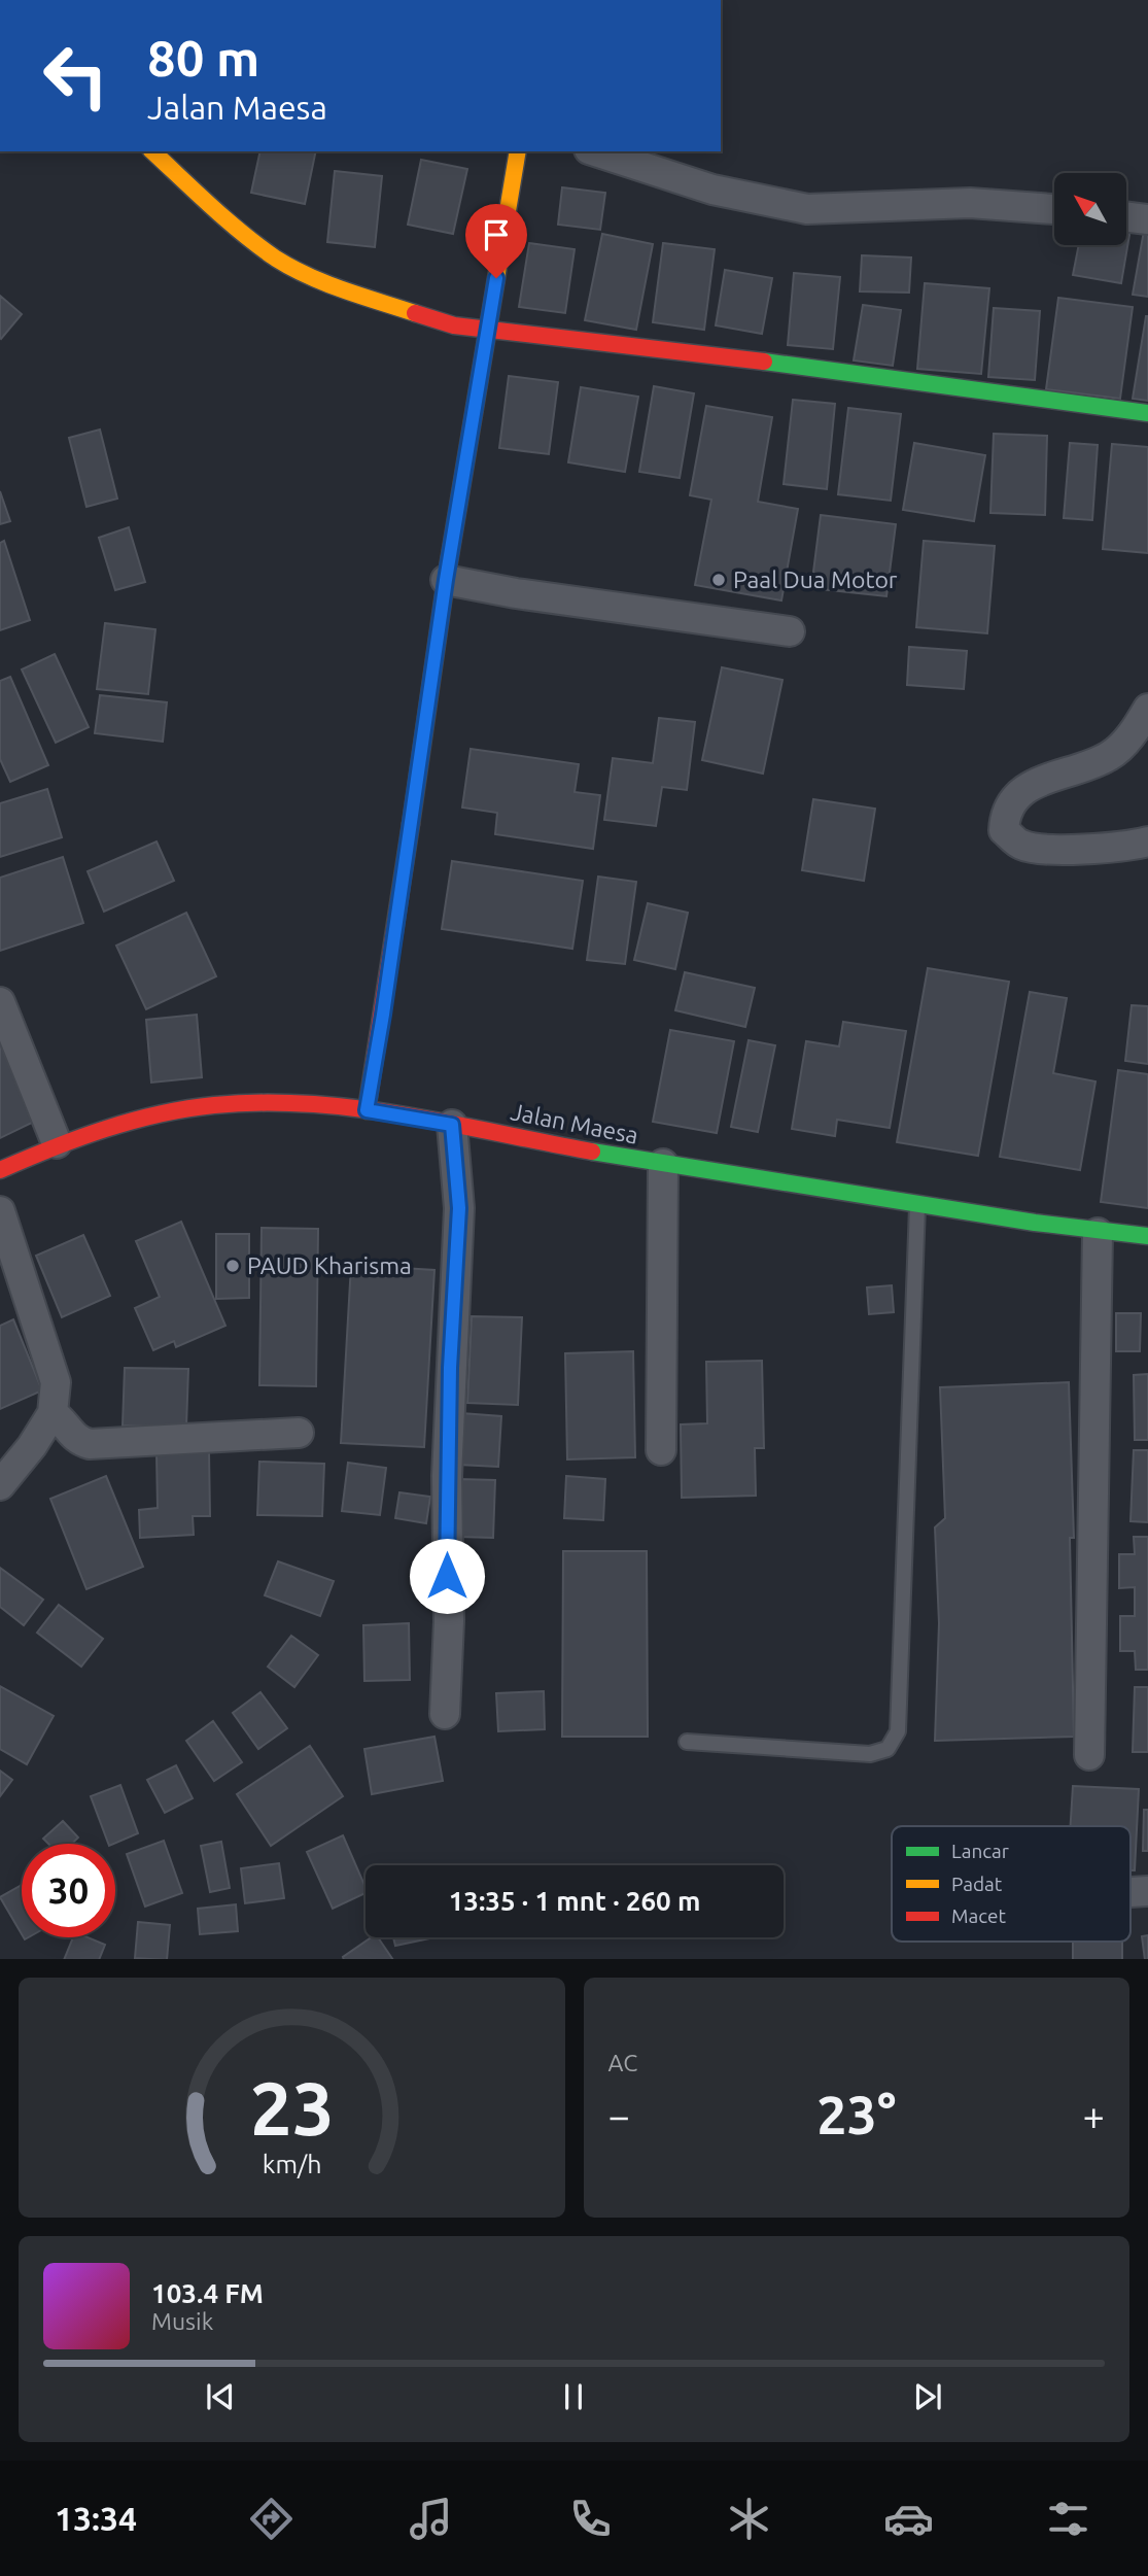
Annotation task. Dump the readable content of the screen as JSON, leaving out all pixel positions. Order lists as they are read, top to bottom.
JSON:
{
  "streets": {
    "street": ["Jalan Maesa"]
  },
  "places": ["Paal Dua Motor", "PAUD Kharisma"],
  "legend": ["Lancar", "Padat", "Macet"],
  "north": "top left",
  "page": {
    "turn": ["80 m", "Jalan Maesa"],
    "limit": "30",
    "trip": "13:35 · 1 mnt · 260 m",
    "tile": "AC",
    "heat": ["−", "23°", "+"],
    "song": ["103.4 FM", "Musik"],
    "tabs": "13:34",
    "gauge": ["23", "km/h"]
  }
}
